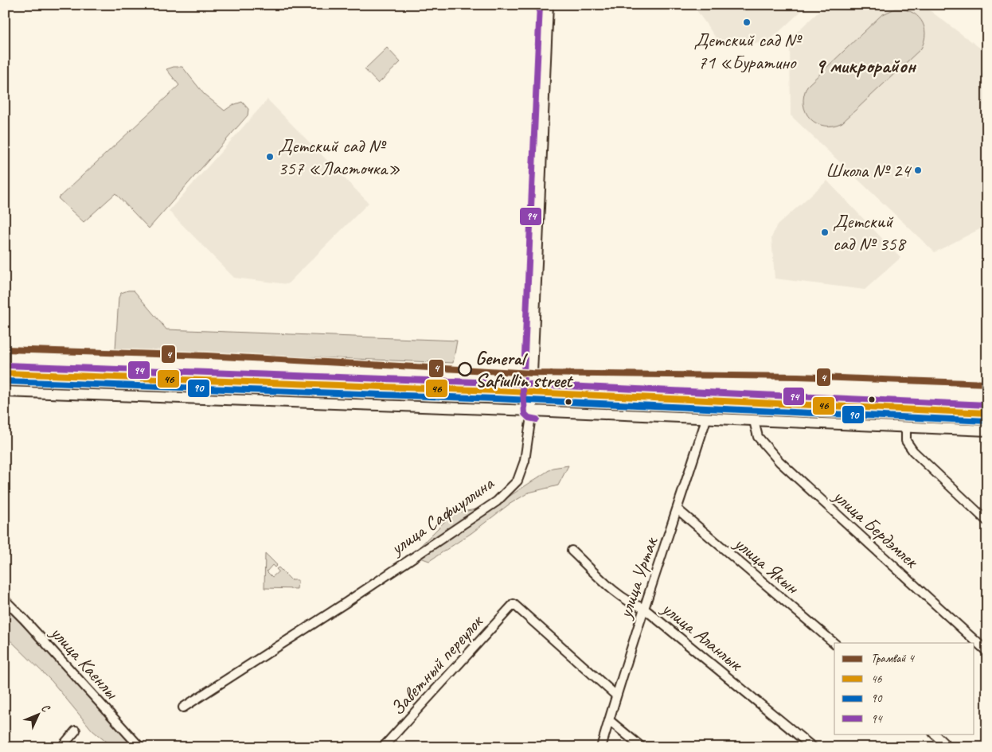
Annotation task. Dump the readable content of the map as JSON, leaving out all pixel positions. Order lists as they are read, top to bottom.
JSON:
{
  "streets": {
    "street": [
      "улица Сафиуллина",
      "улица Бердэмлек",
      "улица Якын",
      "улица Уртак",
      "улица Аланлык",
      "улица Каенлы",
      "Заветный переулок"
    ]
  },
  "crossings": [
    ["улица Якын", "улица Уртак"],
    ["улица Уртак", "улица Аланлык"],
    ["улица Уртак", "Заветный переулок"]
  ],
  "districts": ["9 микрорайон"],
  "places": [
    "Детский сад № 71 «Буратино",
    "Детский сад № 357 «Ласточка»",
    "Школа № 24",
    "Детский сад № 358",
    "General Safiullin street"
  ],
  "lines": [
    "transit line 94",
    "tram line 4",
    "transit line 46",
    "transit line 90"
  ],
  "legend": [
    "Трамвай 4",
    "46",
    "90",
    "94"
  ],
  "north": "top right"
}
